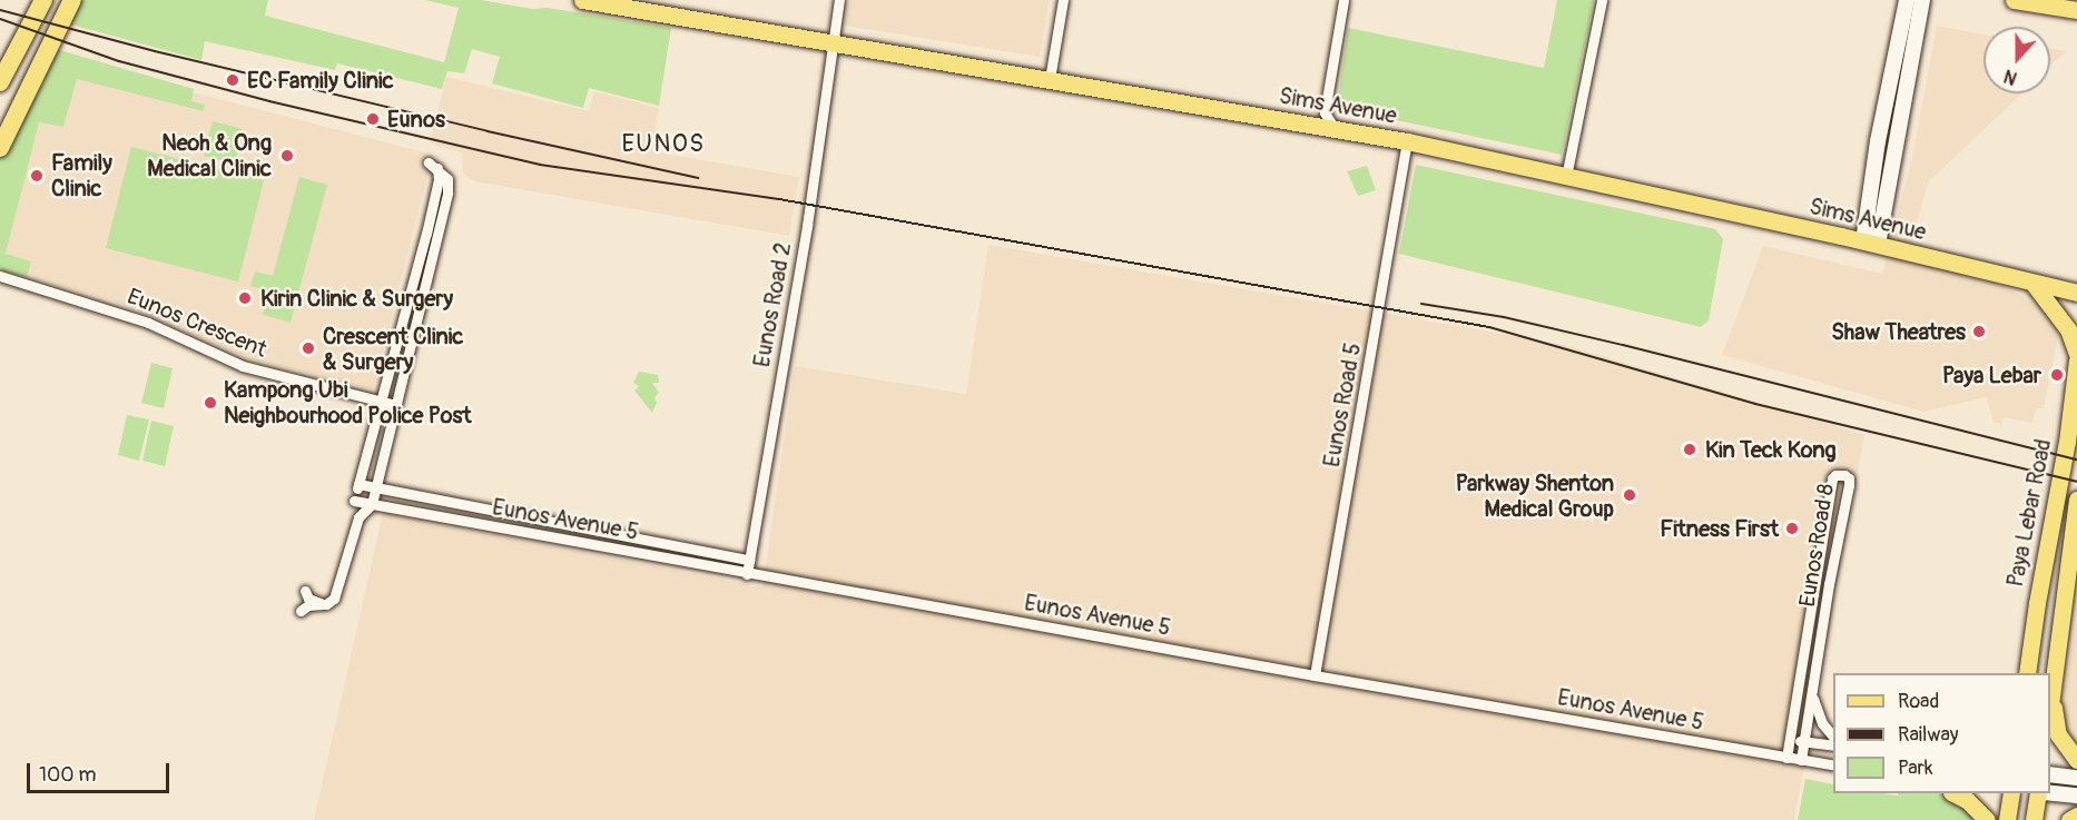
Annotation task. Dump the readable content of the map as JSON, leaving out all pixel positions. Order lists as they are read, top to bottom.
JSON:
{
  "streets": {
    "main road": ["Sims Avenue", "Paya Lebar Road"],
    "street": [
      "Eunos Road 2",
      "Eunos Crescent",
      "Eunos Road 5",
      "Eunos Avenue 5",
      "Eunos Road 8"
    ]
  },
  "crossings": [
    ["Sims Avenue", "Eunos Road 2"],
    ["Sims Avenue", "Eunos Road 5"],
    ["Eunos Road 2", "Eunos Avenue 5"],
    ["Eunos Road 5", "Eunos Avenue 5"],
    ["Eunos Avenue 5", "Eunos Road 8"]
  ],
  "districts": ["EUNOS"],
  "places": [
    "EC Family Clinic",
    "Eunos",
    "Neoh & Ong Medical Clinic",
    "Family Clinic",
    "Kirin Clinic & Surgery",
    "Shaw Theatres",
    "Crescent Clinic & Surgery",
    "Paya Lebar",
    "Kampong Ubi Neighbourhood Police Post",
    "Kin Teck Kong",
    "Parkway Shenton Medical Group",
    "Fitness First"
  ],
  "legend": ["Road", "Railway", "Park"],
  "scale_bar": "100 m",
  "north": "bottom"
}
